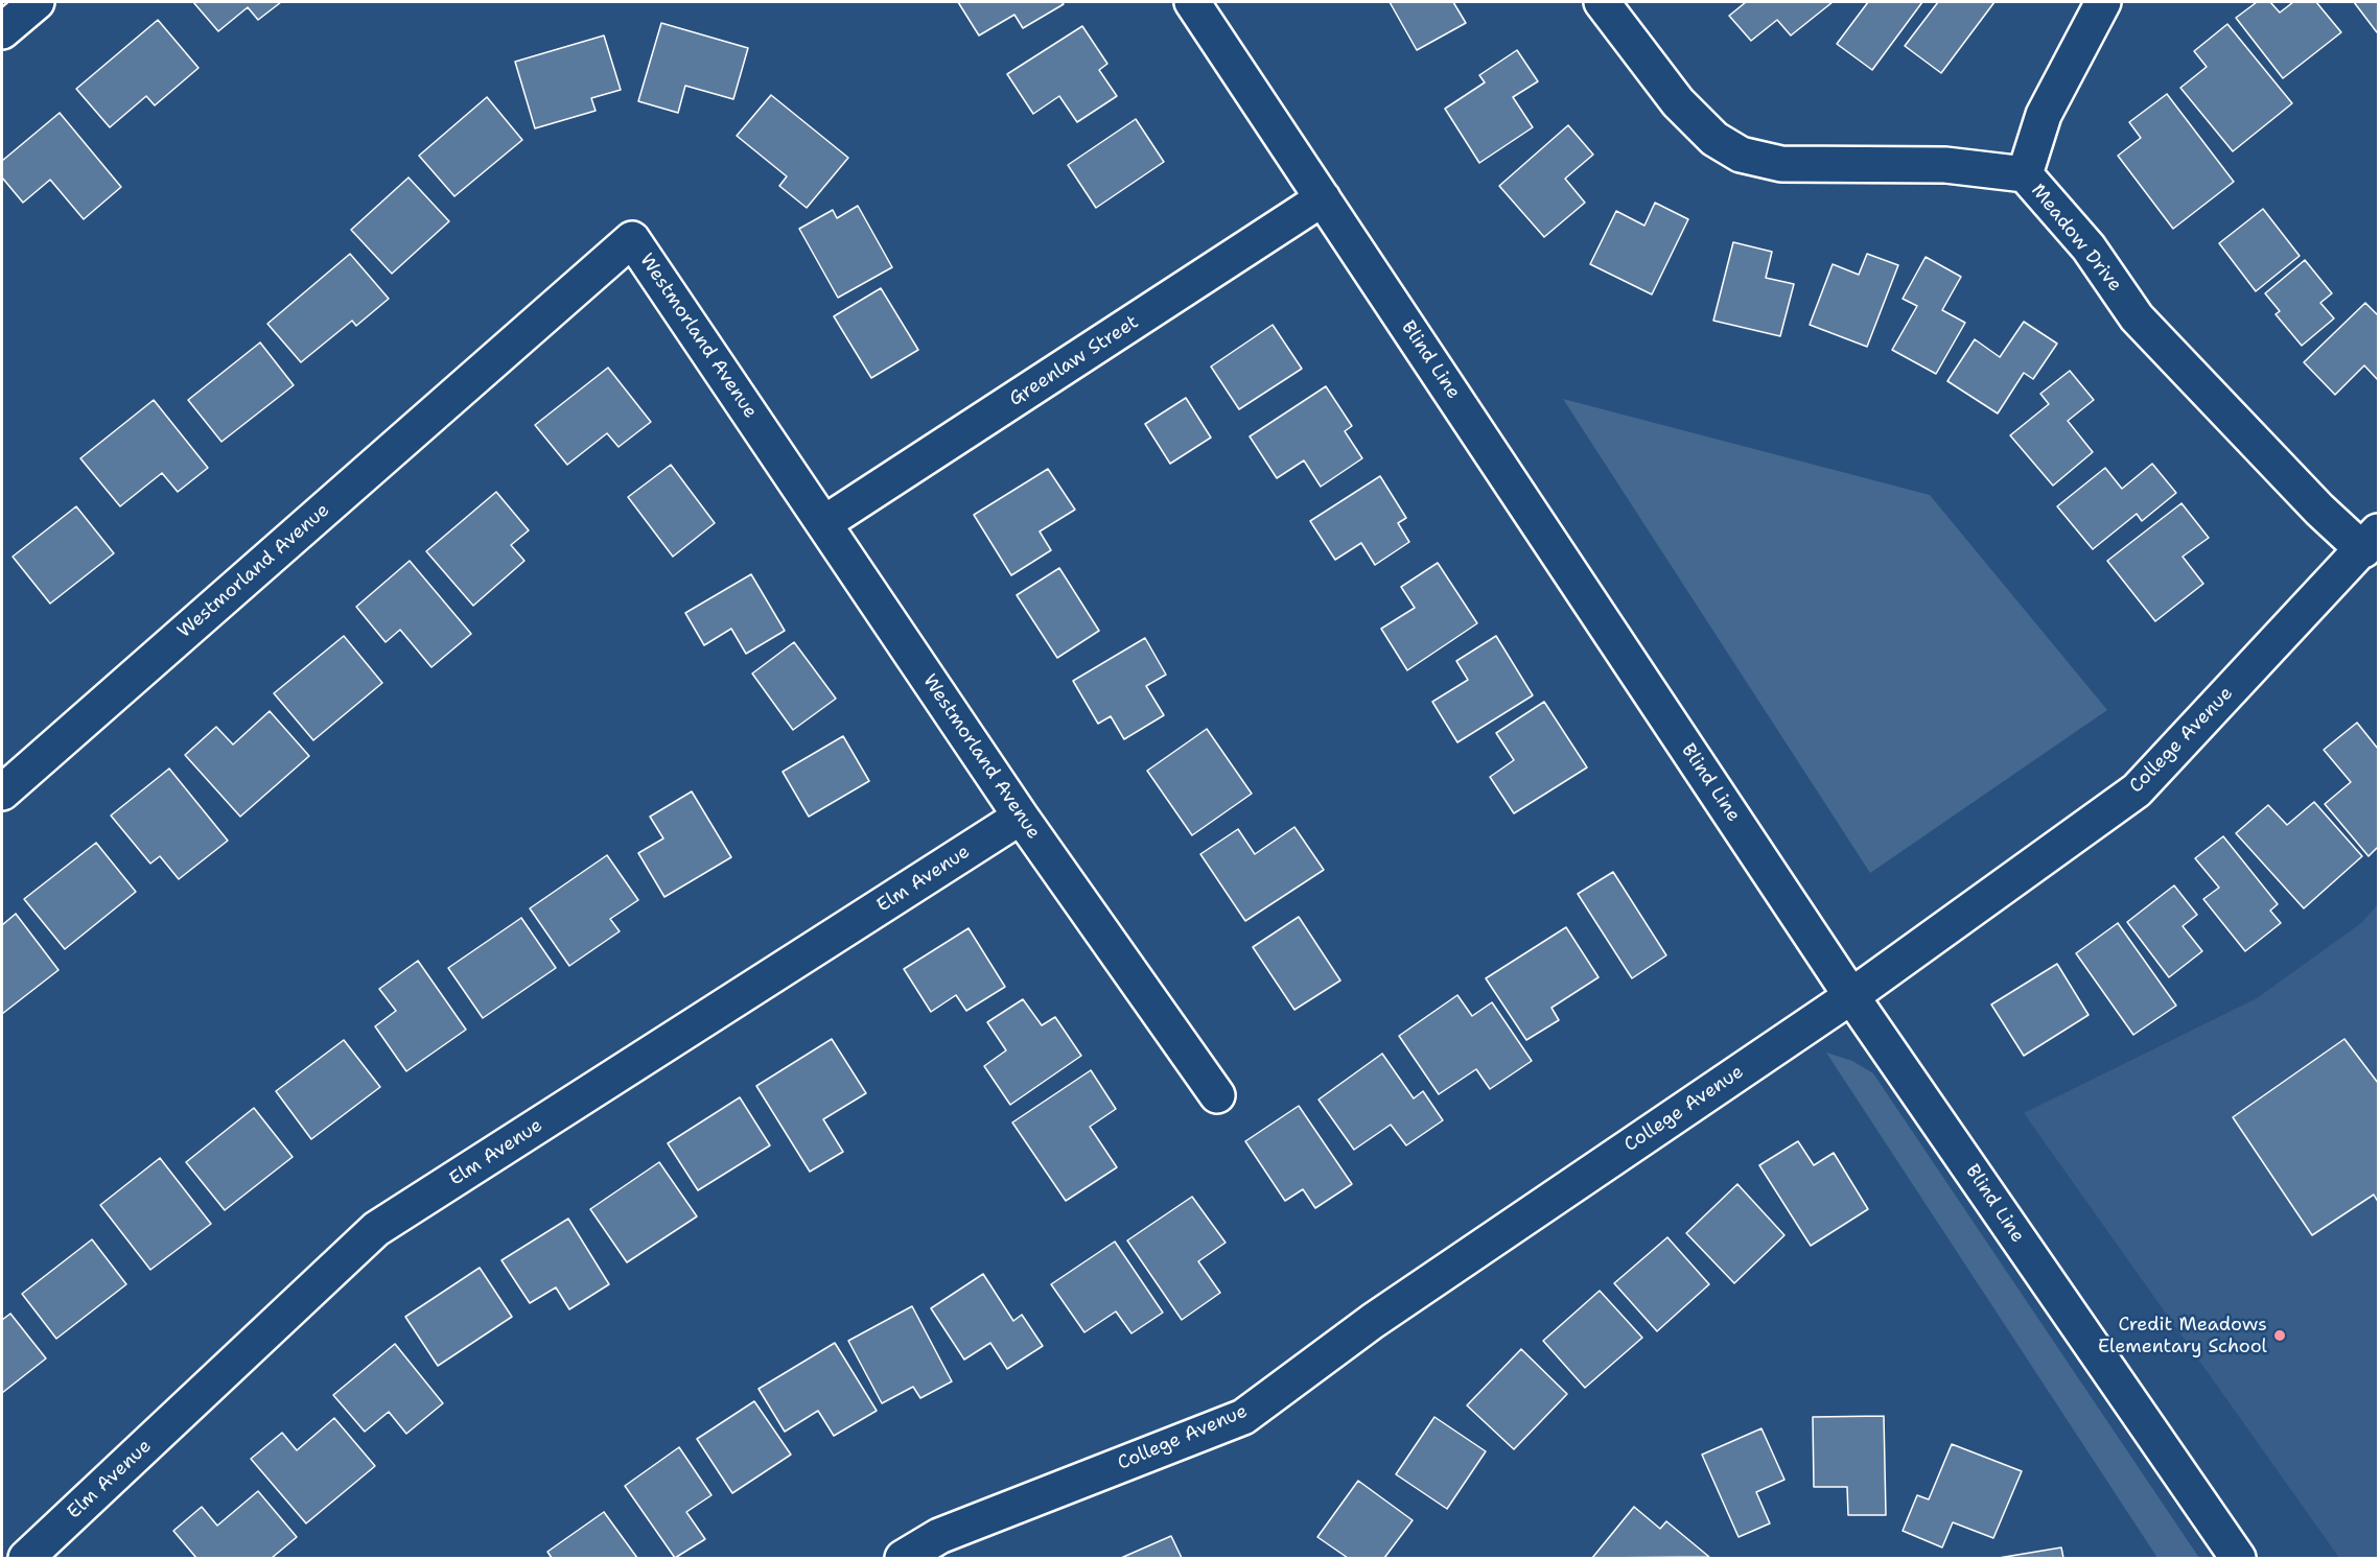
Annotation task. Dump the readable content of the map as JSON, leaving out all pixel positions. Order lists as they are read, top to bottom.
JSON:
{
  "streets": {
    "street": [
      "Meadow Drive",
      "Westmorland Avenue",
      "Blind Line",
      "Greenlaw Street",
      "College Avenue",
      "Elm Avenue"
    ]
  },
  "crossings": [
    ["Meadow Drive", "College Avenue"],
    ["Westmorland Avenue", "Greenlaw Street"],
    ["Westmorland Avenue", "Elm Avenue"],
    ["Blind Line", "Greenlaw Street"],
    ["Blind Line", "College Avenue"]
  ],
  "places": ["Credit Meadows Elementary School"]
}
